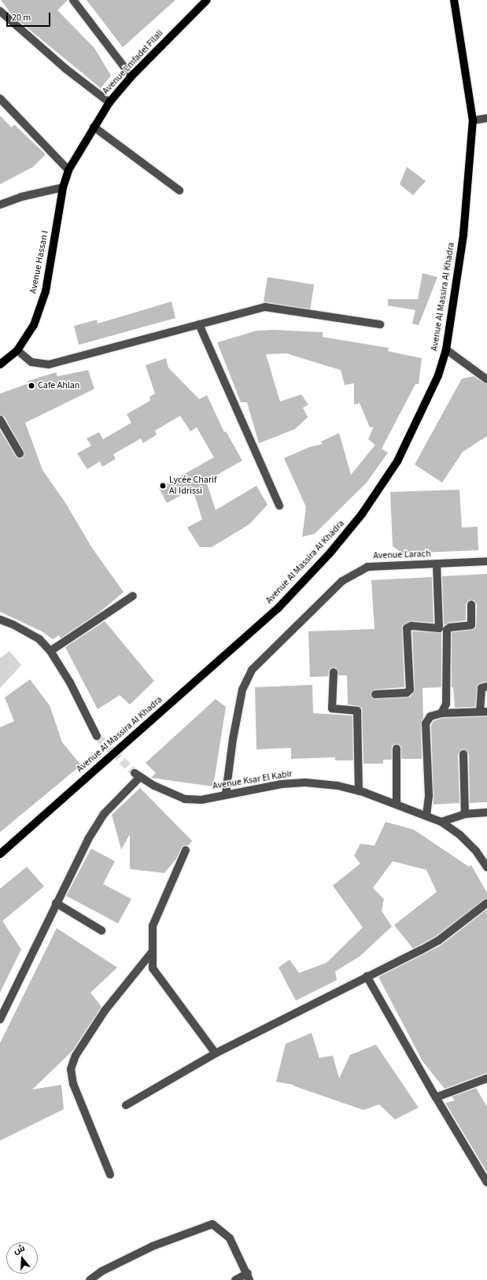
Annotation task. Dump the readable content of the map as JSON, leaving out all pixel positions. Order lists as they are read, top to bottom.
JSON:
{
  "streets": {
    "main road": ["Avenue Lmfadel Filali", "Avenue Hassan I", "Avenue Al Massira Al Khadra"],
    "street": ["Avenue Larach", "Avenue Ksar El Kabir"]
  },
  "crossings": [
    ["Avenue Lmfadel Filali", "Avenue Hassan I"],
    ["Avenue Larach", "Avenue Ksar El Kabir"]
  ],
  "places": ["Cafe Ahlan", "Lycée Charif Al Idrissi"],
  "scale_bar": "20 m",
  "north": "top"
}
